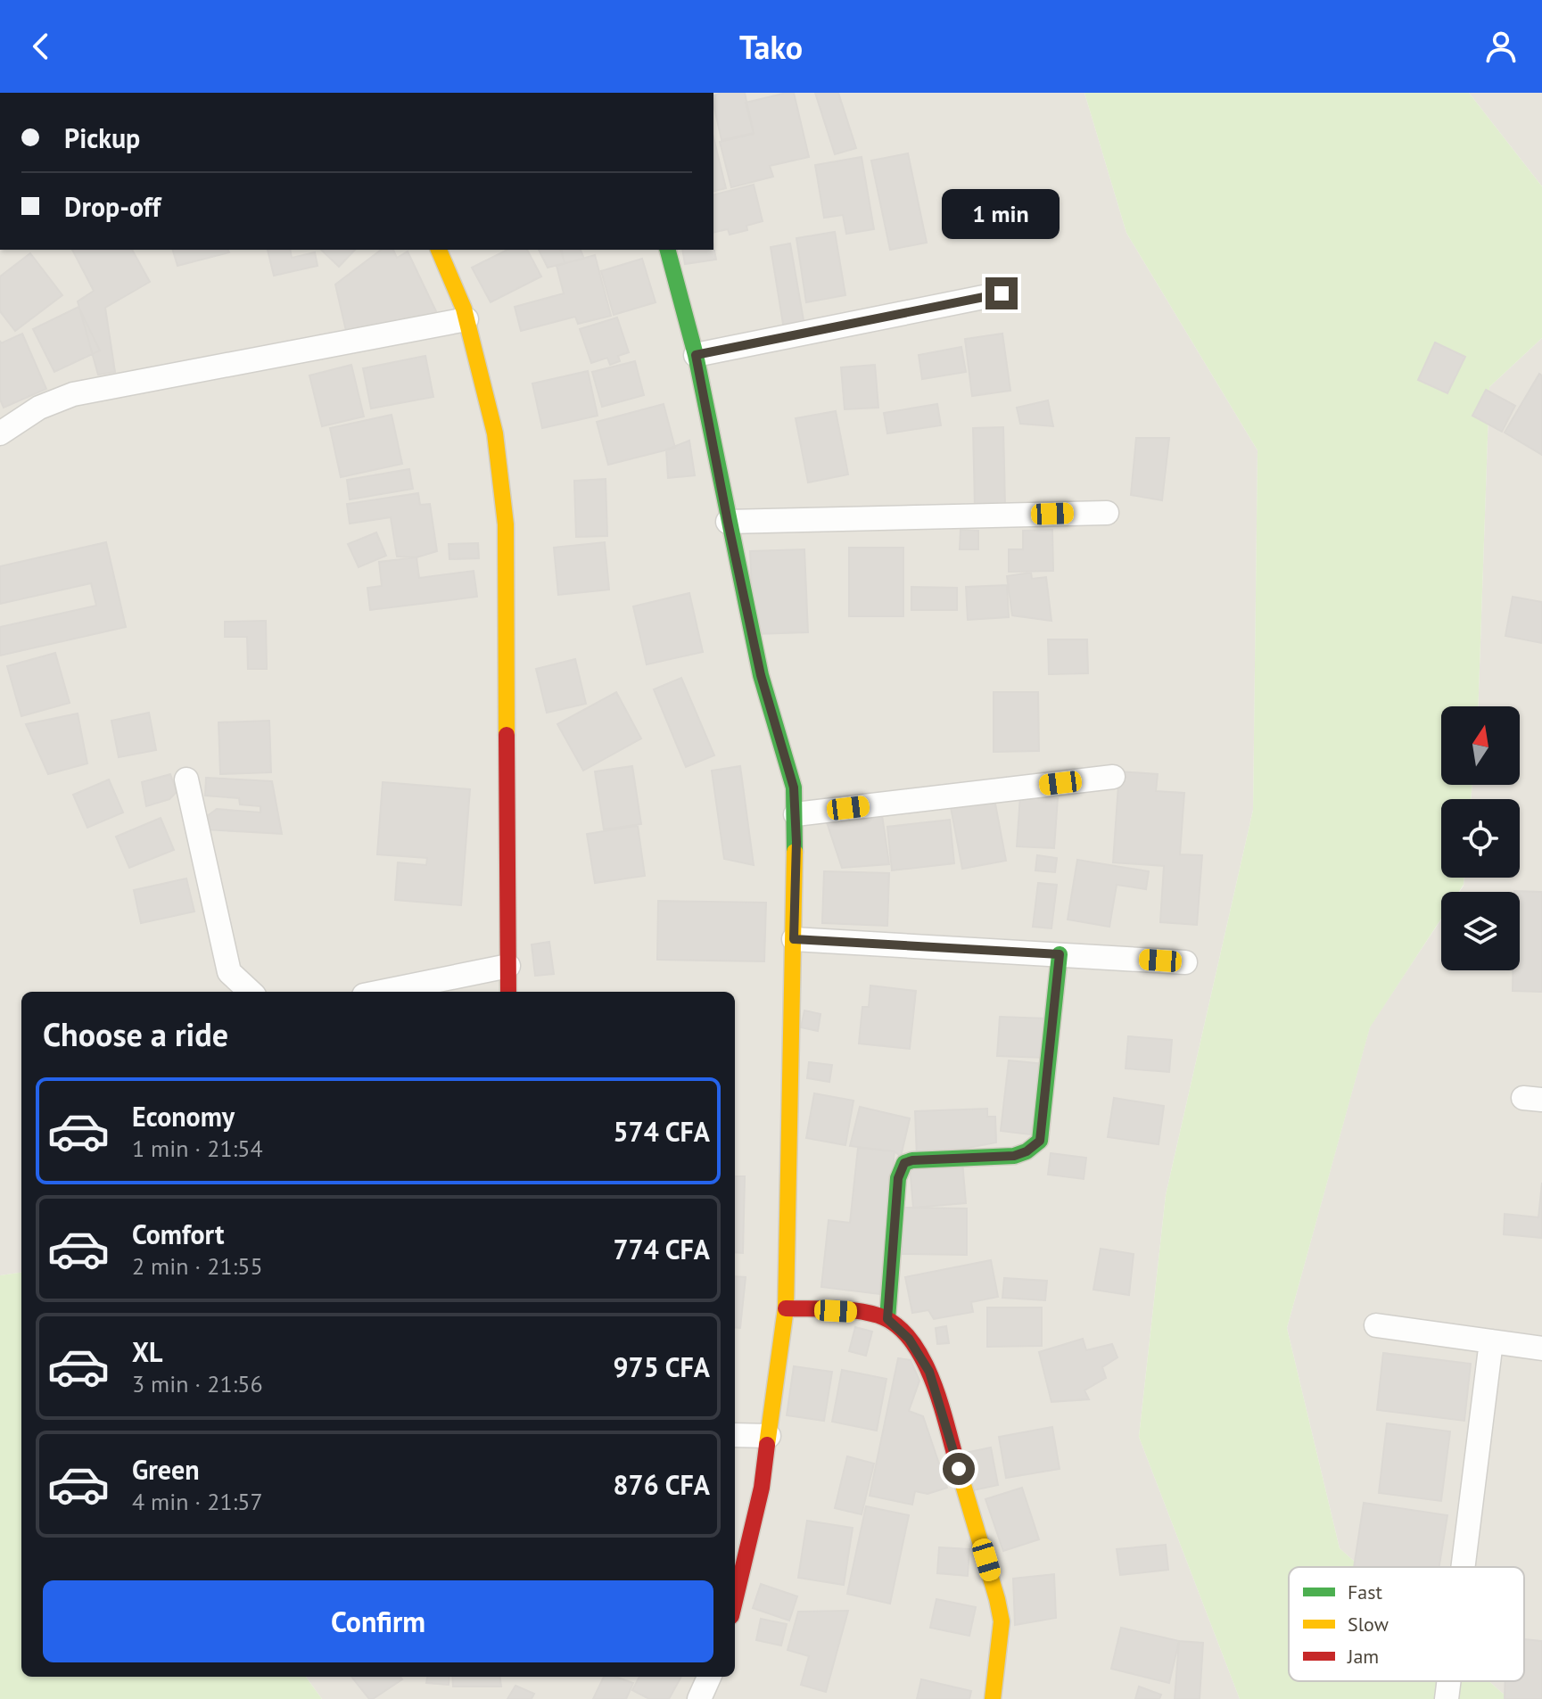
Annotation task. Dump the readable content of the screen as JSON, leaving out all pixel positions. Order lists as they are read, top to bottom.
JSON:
{
  "legend": ["Fast", "Slow", "Jam"],
  "north": "top",
  "page": {
    "header": "Tako",
    "banner": ["Pickup", "Drop-off"],
    "bubble": "1 min",
    "heading": "Choose a ride",
    "list": [
      {
        "name": "Economy",
        "note": "1 min · 21:54",
        "value": "574 CFA"
      },
      {
        "name": "Comfort",
        "note": "2 min · 21:55",
        "value": "774 CFA"
      },
      {
        "name": "XL",
        "note": "3 min · 21:56",
        "value": "975 CFA"
      },
      {
        "name": "Green",
        "note": "4 min · 21:57",
        "value": "876 CFA"
      }
    ],
    "buttons": "Confirm"
  }
}
